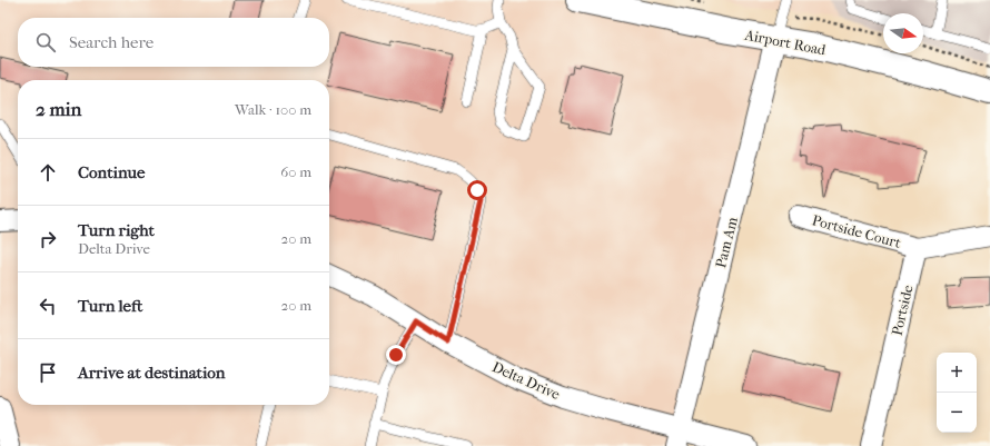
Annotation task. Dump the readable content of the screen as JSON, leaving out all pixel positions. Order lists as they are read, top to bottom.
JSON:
{
  "streets": {
    "main road": ["Airport Road"],
    "street": [
      "Portside Court",
      "Pam Am",
      "Portside",
      "Delta Drive"
    ]
  },
  "crossings": [
    ["Airport Road", "Pam Am"],
    ["Portside Court", "Portside"],
    ["Pam Am", "Delta Drive"]
  ],
  "north": "right",
  "page": {
    "search": "Search here",
    "heading": ["2 min", "Walk · 100 m"],
    "list": [
      ["Continue", "60 m"],
      ["Turn right", "Delta Drive", "20 m"],
      ["Turn left", "20 m"],
      "Arrive at destination"
    ],
    "map_buttons": ["+", "−"]
  }
}
